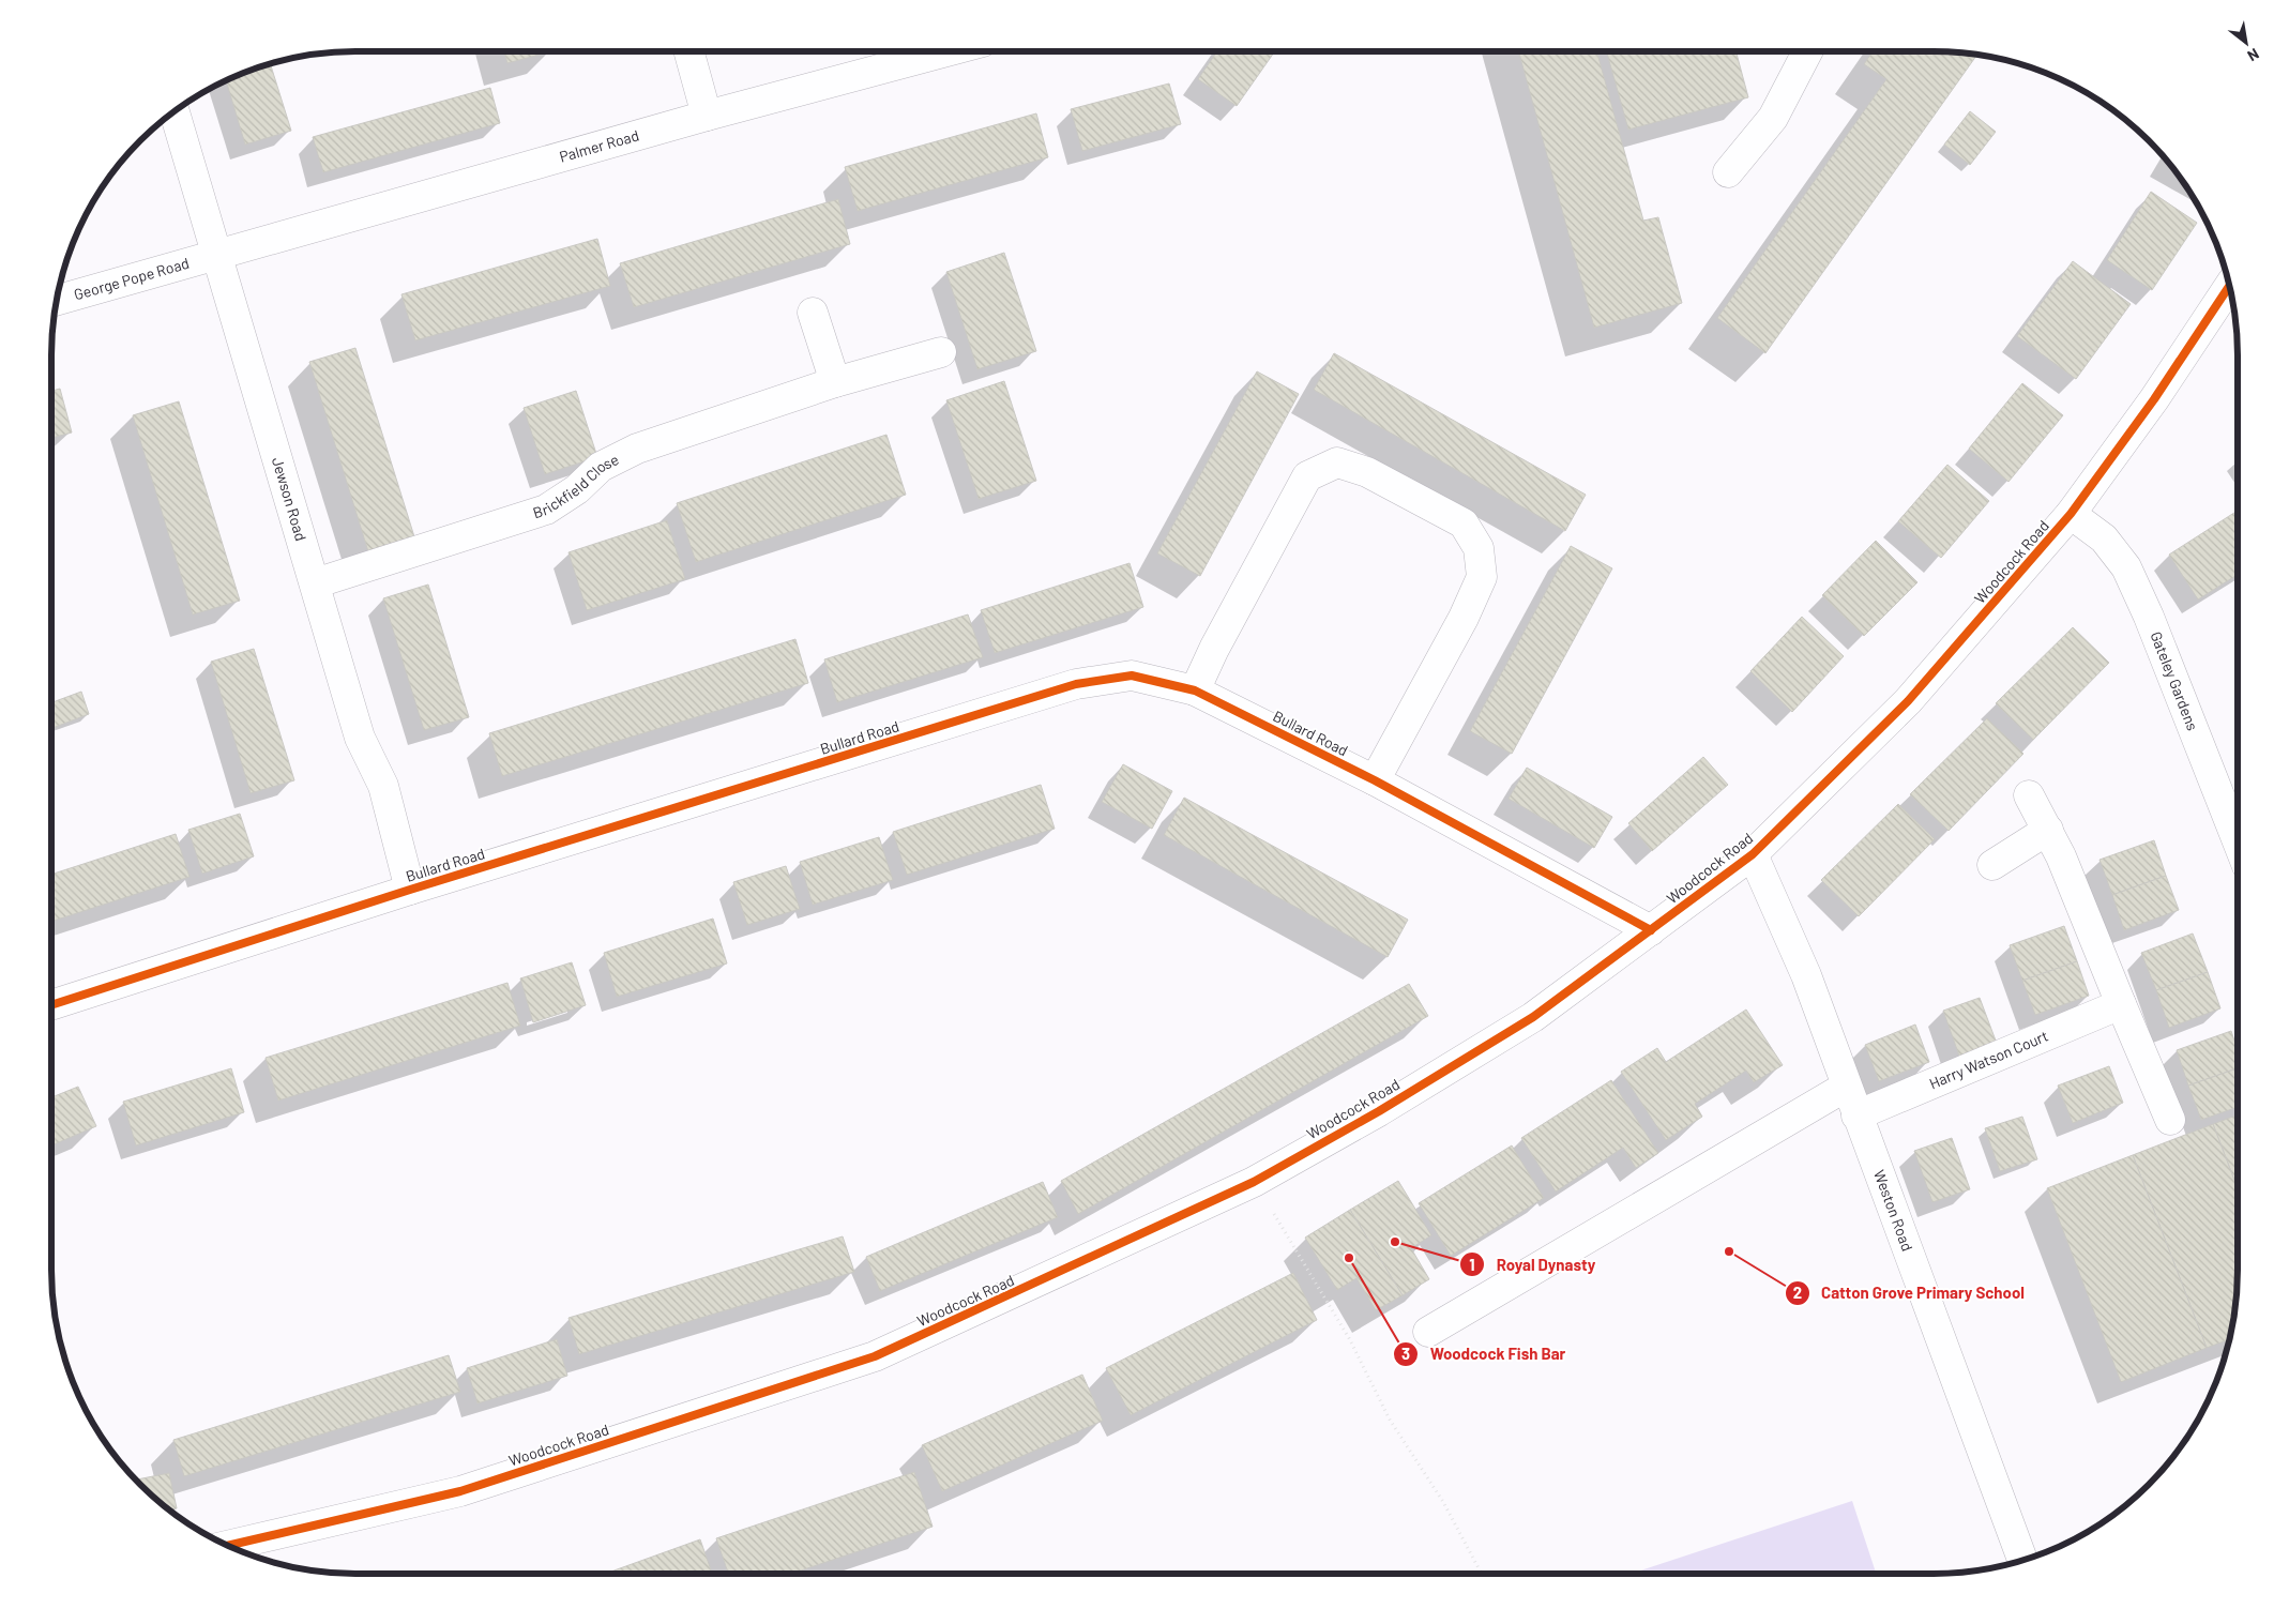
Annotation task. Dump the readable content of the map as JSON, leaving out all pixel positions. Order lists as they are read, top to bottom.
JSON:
{
  "streets": {
    "street": [
      "Palmer Road",
      "George Pope Road",
      "Brickfield Close",
      "Jewson Road",
      "Woodcock Road",
      "Gateley Gardens",
      "Bullard Road",
      "Harry Watson Court",
      "Weston Road"
    ]
  },
  "crossings": [
    ["Palmer Road", "George Pope Road"],
    ["Palmer Road", "Jewson Road"],
    ["George Pope Road", "Jewson Road"],
    ["Brickfield Close", "Jewson Road"],
    ["Jewson Road", "Bullard Road"],
    ["Woodcock Road", "Gateley Gardens"],
    ["Woodcock Road", "Bullard Road"],
    ["Woodcock Road", "Weston Road"],
    ["Harry Watson Court", "Weston Road"]
  ],
  "places": ["Royal Dynasty", "Catton Grove Primary School", "Woodcock Fish Bar"],
  "north": "bottom right"
}
